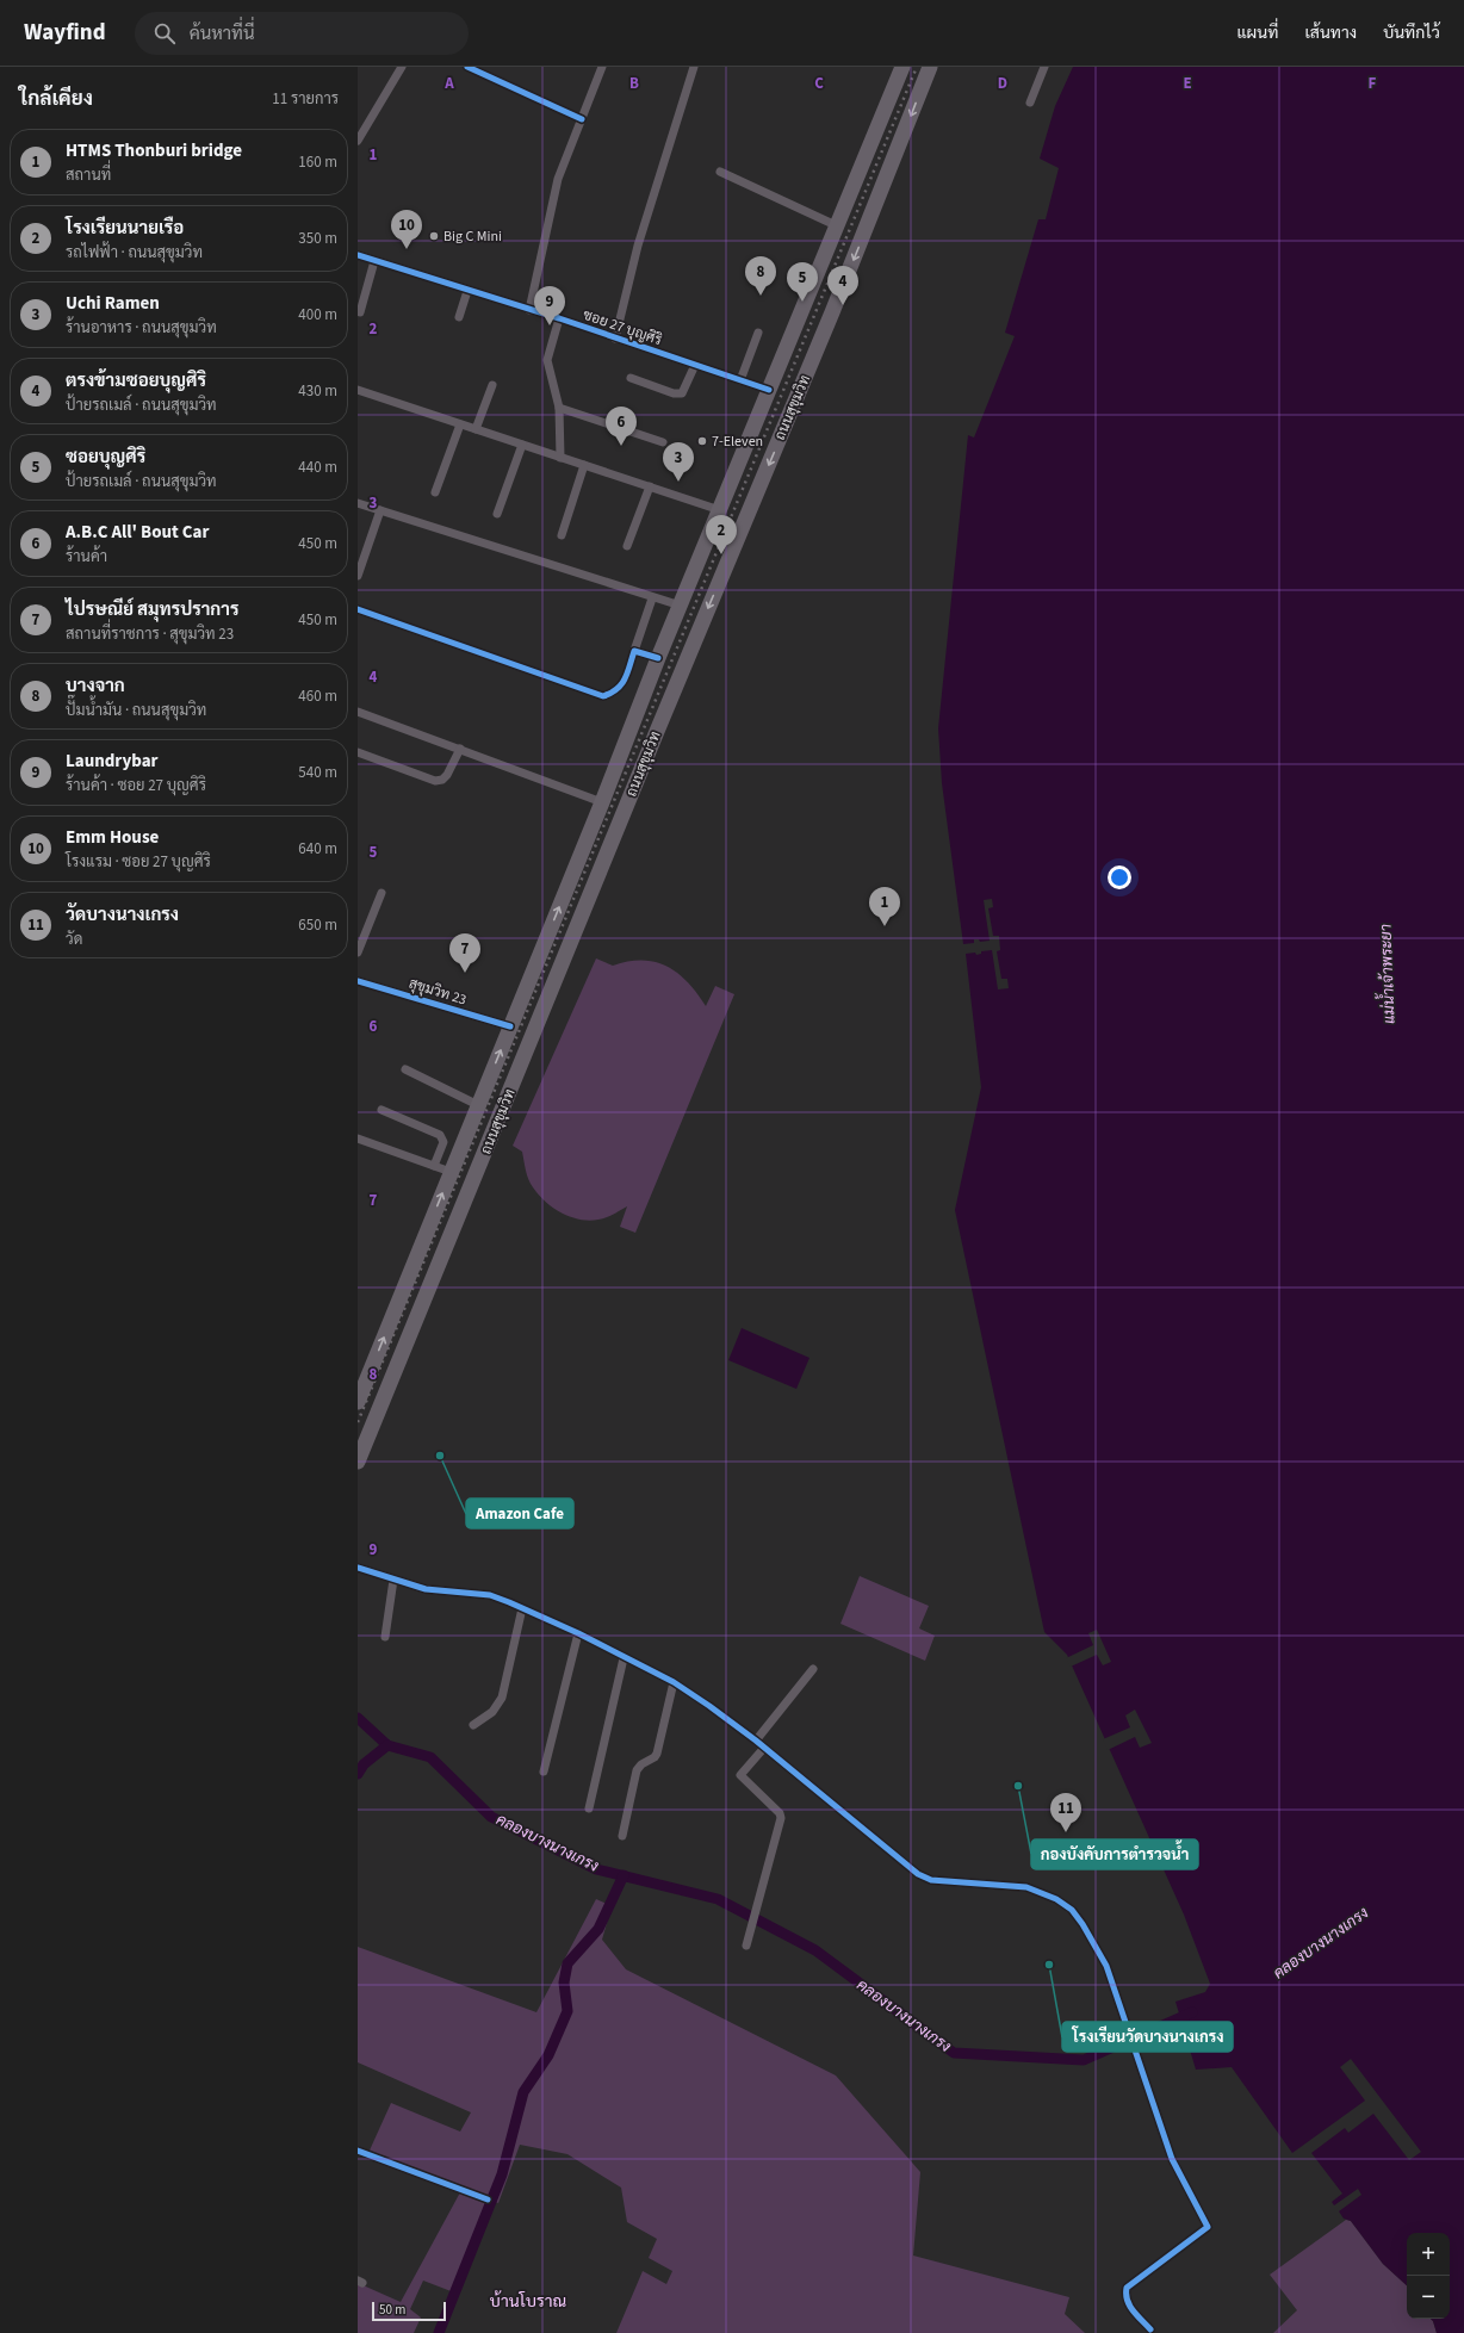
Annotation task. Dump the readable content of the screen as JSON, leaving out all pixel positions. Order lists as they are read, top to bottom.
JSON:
{
  "streets": {
    "highway": ["ถนนสุขุมวิท"],
    "street": ["ซอย 27 บุญศิริ", "สุขุมวิท 23"]
  },
  "crossings": [
    ["ซอย 27 บุญศิริ", "ถนนสุขุมวิท"],
    ["ถนนสุขุมวิท", "สุขุมวิท 23"]
  ],
  "districts": ["บ้านโบราณ"],
  "water": ["แม่น้ำเจ้าพระยา", "คลองบางนางเกรง"],
  "places": [
    "Big C Mini",
    "7-Eleven",
    "Amazon Cafe",
    "กองบังคับการตำรวจน้ำ",
    "โรงเรียนวัดบางนางเกรง"
  ],
  "scale_bar": "50 m",
  "page": {
    "header": "Wayfind",
    "search": "ค้นหาที่นี่",
    "nav": ["แผนที่", "เส้นทาง", "บันทึกไว้"],
    "heading": ["ใกล้เคียง", "11 รายการ"],
    "list": [
      {
        "mark": "1",
        "name": "HTMS Thonburi bridge",
        "note": "สถานที่",
        "value": "160 m"
      },
      {
        "mark": "2",
        "name": "โรงเรียนนายเรือ",
        "note": "รถไฟฟ้า · ถนนสุขุมวิท",
        "value": "350 m"
      },
      {
        "mark": "3",
        "name": "Uchi Ramen",
        "note": "ร้านอาหาร · ถนนสุขุมวิท",
        "value": "400 m"
      },
      {
        "mark": "4",
        "name": "ตรงข้ามซอยบุญศิริ",
        "note": "ป้ายรถเมล์ · ถนนสุขุมวิท",
        "value": "430 m"
      },
      {
        "mark": "5",
        "name": "ซอยบุญศิริ",
        "note": "ป้ายรถเมล์ · ถนนสุขุมวิท",
        "value": "440 m"
      },
      {
        "mark": "6",
        "name": "A.B.C All' Bout Car",
        "note": "ร้านค้า",
        "value": "450 m"
      },
      {
        "mark": "7",
        "name": "ไปรษณีย์ สมุทรปราการ",
        "note": "สถานที่ราชการ · สุขุมวิท 23",
        "value": "450 m"
      },
      {
        "mark": "8",
        "name": "บางจาก",
        "note": "ปั๊มน้ำมัน · ถนนสุขุมวิท",
        "value": "460 m"
      },
      {
        "mark": "9",
        "name": "Laundrybar",
        "note": "ร้านค้า · ซอย 27 บุญศิริ",
        "value": "540 m"
      },
      {
        "mark": "10",
        "name": "Emm House",
        "note": "โรงแรม · ซอย 27 บุญศิริ",
        "value": "640 m"
      },
      {
        "mark": "11",
        "name": "วัดบางนางเกรง",
        "note": "วัด",
        "value": "650 m"
      }
    ],
    "pins": [
      "10",
      "8",
      "5",
      "4",
      "9",
      "6",
      "3",
      "2",
      "1",
      "7",
      "11"
    ],
    "map_buttons": ["+", "−"],
    "scale": "50 m"
  },
  "grid": {
    "columns": [
      "A",
      "B",
      "C",
      "D",
      "E",
      "F"
    ],
    "rows": [
      "1",
      "2",
      "3",
      "4",
      "5",
      "6",
      "7",
      "8",
      "9"
    ]
  }
}
